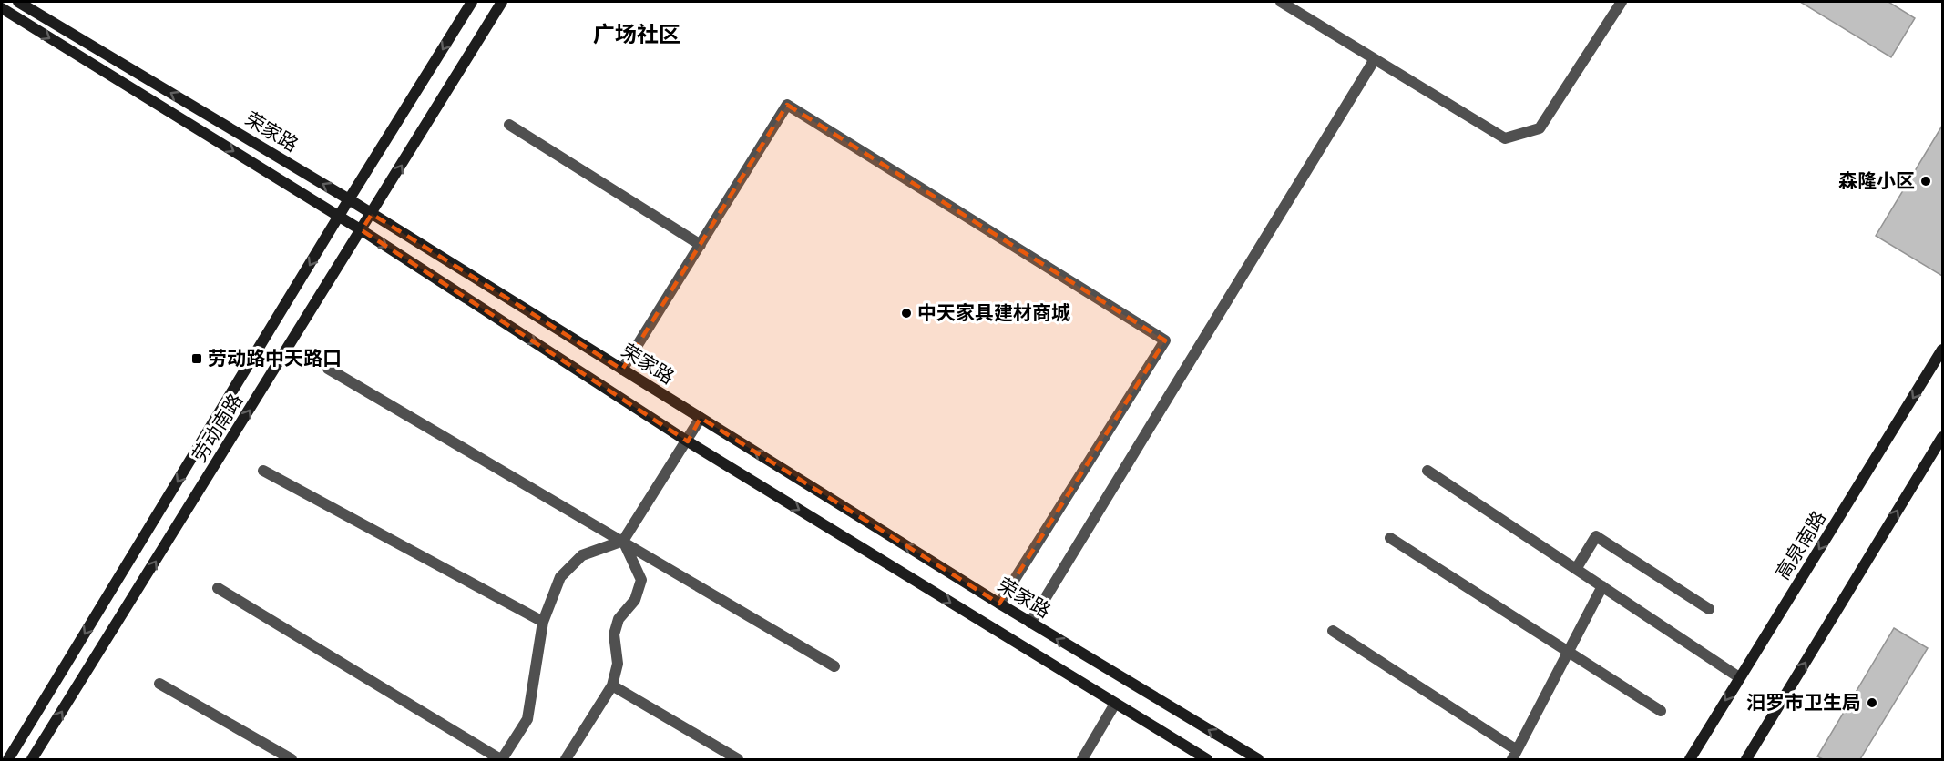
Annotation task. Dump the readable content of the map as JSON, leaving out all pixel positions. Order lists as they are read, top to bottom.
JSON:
{
  "streets": {
    "street": ["荣家路", "劳动南路", "高泉南路"]
  },
  "crossings": [
    ["荣家路", "劳动南路"]
  ],
  "districts": ["广场社区"],
  "places": {
    "other": ["森隆小区", "中天家具建材商城", "汨罗市卫生局"],
    "transit": ["劳动路中天路口"]
  }
}
